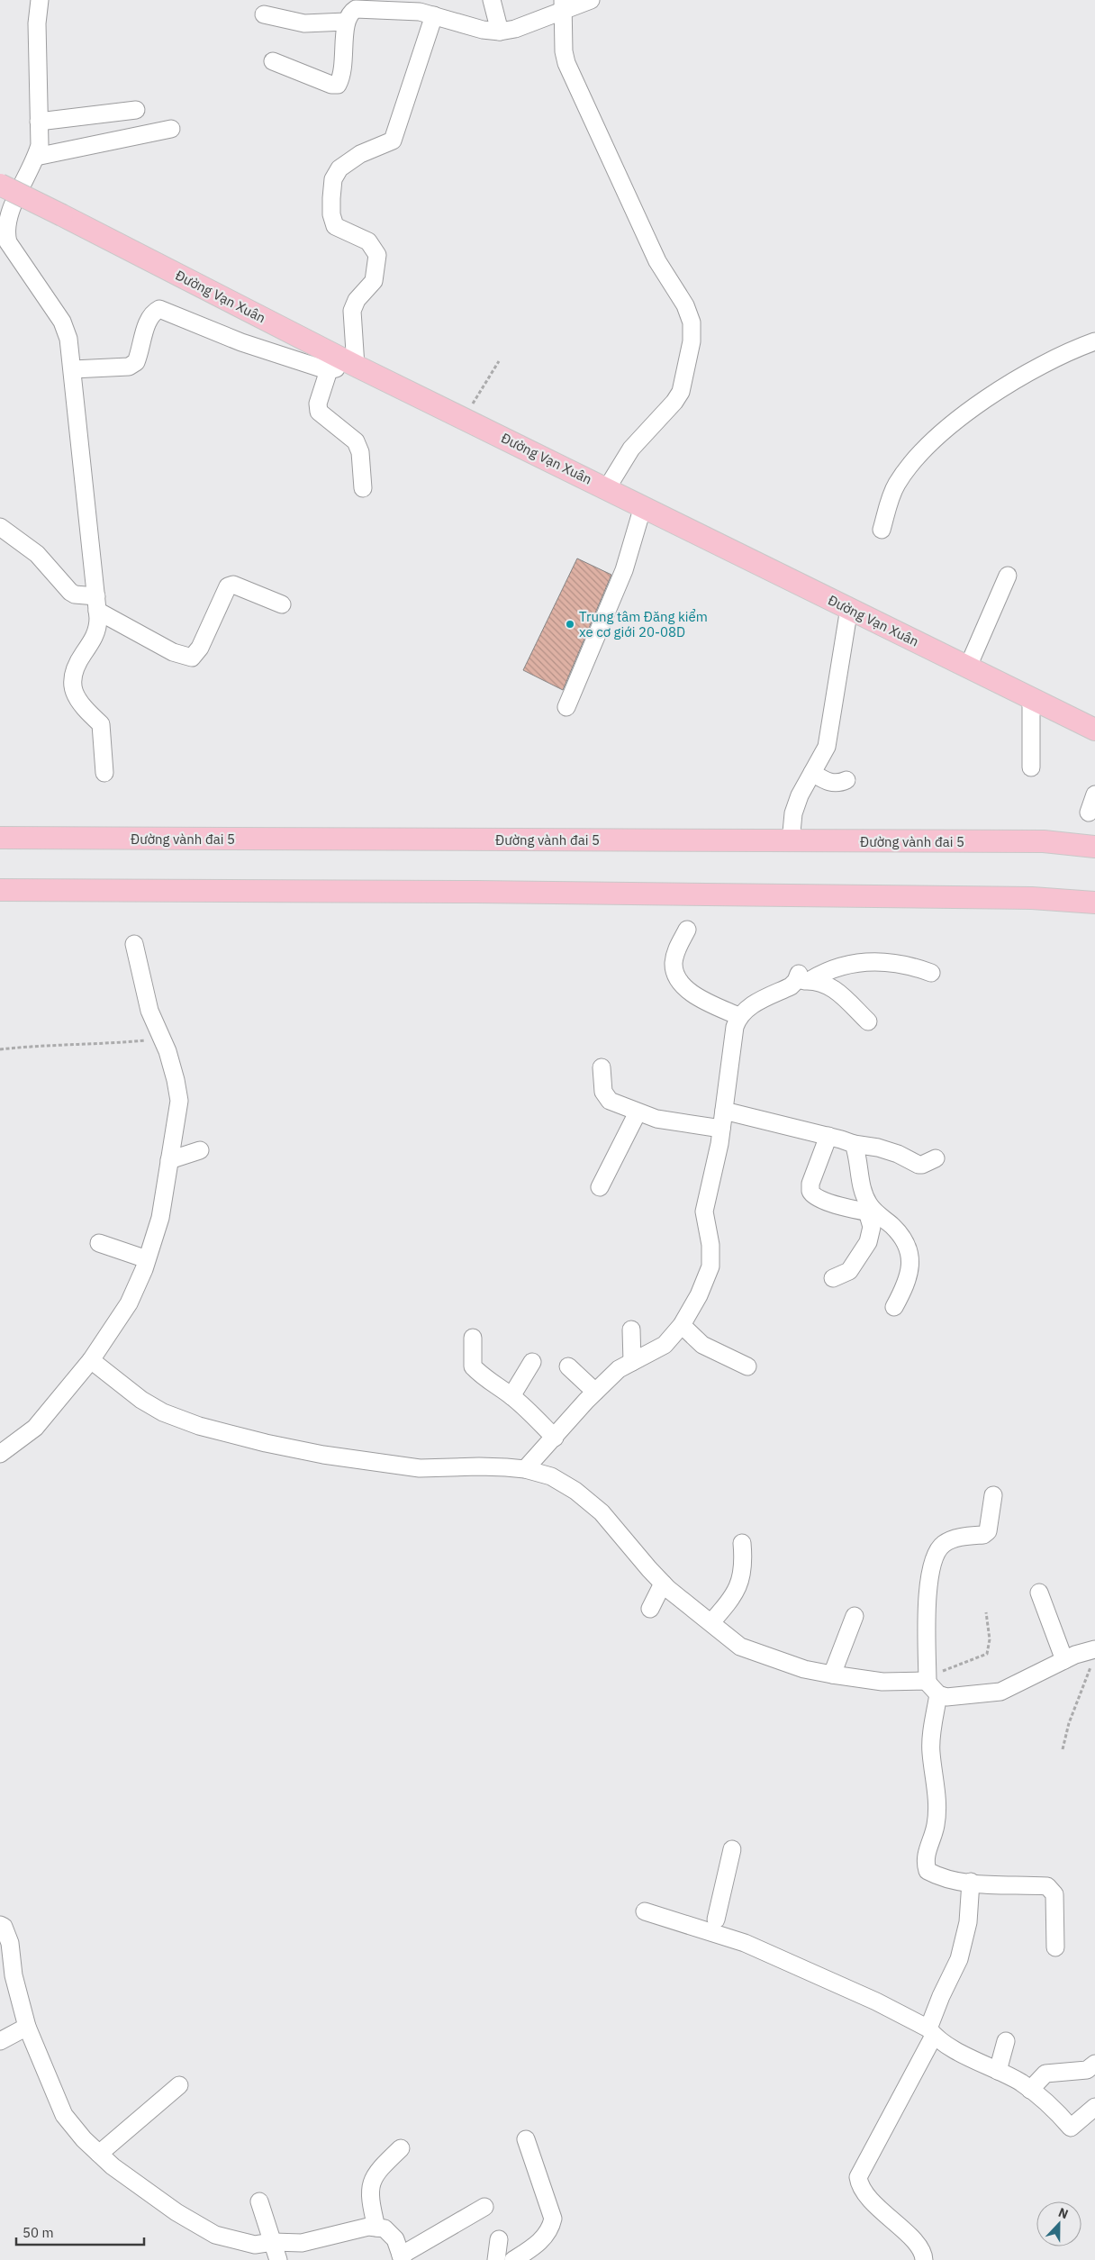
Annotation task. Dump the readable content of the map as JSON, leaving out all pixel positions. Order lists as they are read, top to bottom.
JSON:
{
  "streets": {
    "main road": ["Đường Vạn Xuân", "Đường vành đai 5"]
  },
  "places": ["Trung tâm Đăng kiểm xe cơ giới 20-08D"],
  "scale_bar": "50 m",
  "north": "top"
}
